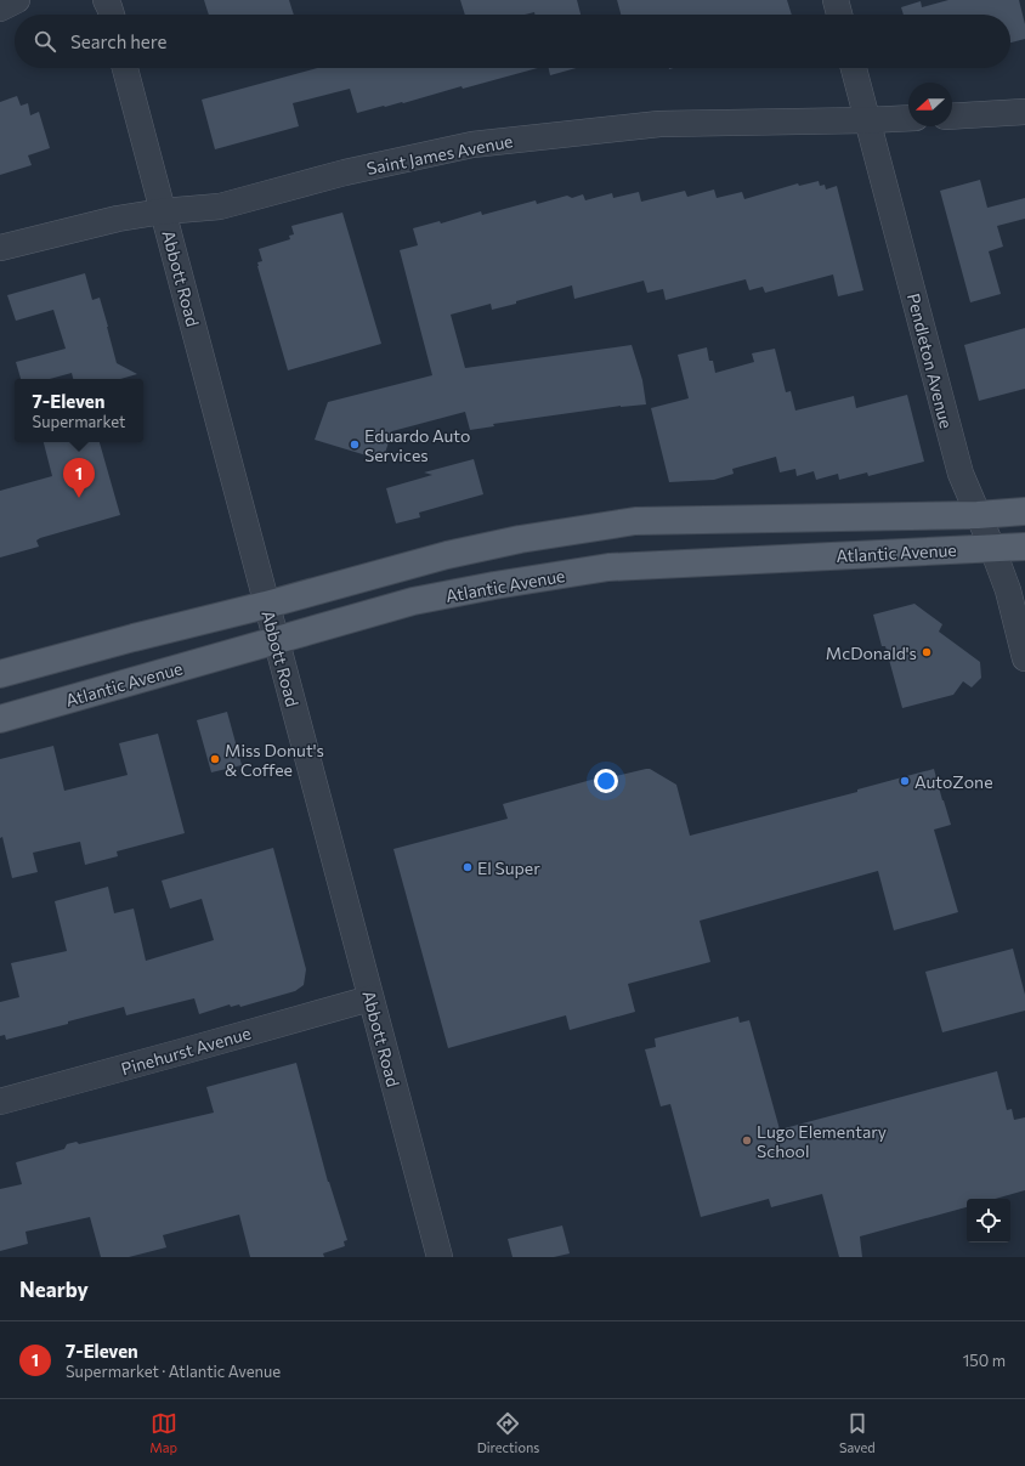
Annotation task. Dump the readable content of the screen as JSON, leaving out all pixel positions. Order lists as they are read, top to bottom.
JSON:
{
  "streets": {
    "main road": ["Atlantic Avenue"],
    "street": [
      "Saint James Avenue",
      "Abbott Road",
      "Pendleton Avenue",
      "Pinehurst Avenue"
    ]
  },
  "crossings": [
    ["Saint James Avenue", "Abbott Road"],
    ["Saint James Avenue", "Pendleton Avenue"],
    ["Abbott Road", "Atlantic Avenue"],
    ["Abbott Road", "Pinehurst Avenue"],
    ["Pendleton Avenue", "Atlantic Avenue"]
  ],
  "places": [
    "Eduardo Auto Services",
    "McDonald's",
    "Miss Donut's & Coffee",
    "AutoZone",
    "El Super",
    "Lugo Elementary School"
  ],
  "north": "left",
  "page": {
    "search": "Search here",
    "popup": ["7-Eleven", "Supermarket"],
    "pins": "1",
    "heading": "Nearby",
    "list": [
      {
        "mark": "1",
        "name": "7-Eleven",
        "note": "Supermarket · Atlantic Avenue",
        "value": "150 m"
      }
    ],
    "nav": ["Map", "Directions", "Saved"]
  }
}
